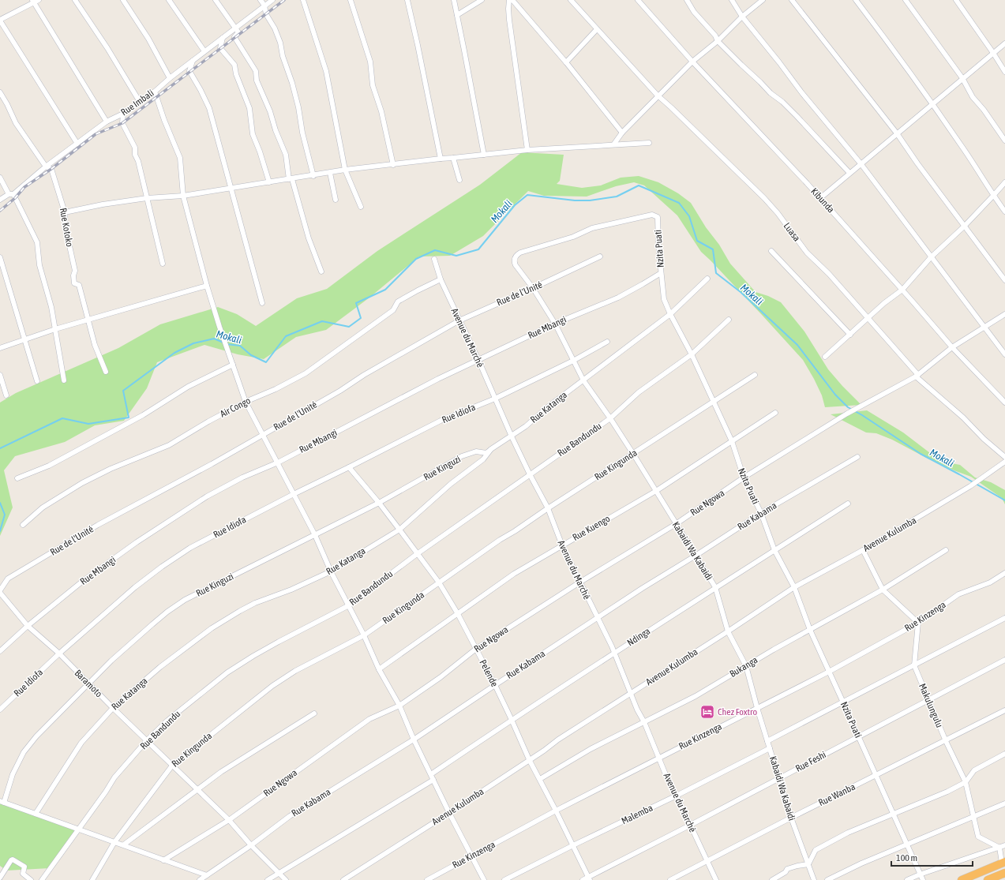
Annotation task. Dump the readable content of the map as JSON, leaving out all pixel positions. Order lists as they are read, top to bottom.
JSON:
{
  "streets": {
    "street": [
      "Rue Imbali",
      "Kibunda",
      "Rue Kotoko",
      "Luasa",
      "Nzita Puati",
      "Rue de l'Unité",
      "Rue Mbangi",
      "Avenue du Marché",
      "Air Congo",
      "Rue Katanga",
      "Rue Idiofa",
      "Rue Bandundu",
      "Rue Kingunda",
      "Rue Kinguzi",
      "Rue Ngowa",
      "Rue Kabama",
      "Rue Kuengo",
      "Avenue Kulumba",
      "Kabaidi Wa Kabaidi",
      "Rue Kinzenga",
      "Ndinga",
      "Bukanga",
      "Pelende",
      "Baramoto",
      "Makulungulu",
      "Rue Feshi",
      "Rue Wanba",
      "Malemba"
    ]
  },
  "crossings": [
    ["Rue Imbali", "Rue Kotoko"],
    ["Kibunda", "Rue Ngowa"],
    ["Luasa", "Rue Ngowa"],
    ["Nzita Puati", "Rue Mbangi"],
    ["Nzita Puati", "Rue Katanga"],
    ["Nzita Puati", "Rue Bandundu"],
    ["Nzita Puati", "Rue Kingunda"],
    ["Nzita Puati", "Rue Ngowa"],
    ["Nzita Puati", "Rue Kabama"],
    ["Nzita Puati", "Rue Kuengo"],
    ["Nzita Puati", "Avenue Kulumba"],
    ["Nzita Puati", "Kabaidi Wa Kabaidi"],
    ["Nzita Puati", "Rue Kinzenga"],
    ["Nzita Puati", "Ndinga"],
    ["Nzita Puati", "Bukanga"],
    ["Nzita Puati", "Rue Feshi"],
    ["Nzita Puati", "Rue Wanba"],
    ["Rue de l'Unité", "Avenue du Marché"],
    ["Rue de l'Unité", "Kabaidi Wa Kabaidi"],
    ["Rue de l'Unité", "Baramoto"],
    ["Rue Mbangi", "Avenue du Marché"],
    ["Rue Mbangi", "Kabaidi Wa Kabaidi"],
    ["Rue Mbangi", "Baramoto"],
    ["Avenue du Marché", "Air Congo"],
    ["Avenue du Marché", "Rue Katanga"],
    ["Avenue du Marché", "Rue Idiofa"],
    ["Avenue du Marché", "Rue Bandundu"],
    ["Avenue du Marché", "Rue Kingunda"],
    ["Avenue du Marché", "Rue Ngowa"],
    ["Avenue du Marché", "Rue Kabama"],
    ["Avenue du Marché", "Rue Kuengo"],
    ["Avenue du Marché", "Avenue Kulumba"],
    ["Avenue du Marché", "Rue Kinzenga"],
    ["Avenue du Marché", "Ndinga"],
    ["Avenue du Marché", "Bukanga"],
    ["Avenue du Marché", "Rue Feshi"],
    ["Avenue du Marché", "Rue Wanba"],
    ["Avenue du Marché", "Malemba"],
    ["Rue Katanga", "Rue Kinguzi"],
    ["Rue Katanga", "Kabaidi Wa Kabaidi"],
    ["Rue Katanga", "Pelende"],
    ["Rue Katanga", "Baramoto"],
    ["Rue Idiofa", "Kabaidi Wa Kabaidi"],
    ["Rue Idiofa", "Pelende"],
    ["Rue Idiofa", "Baramoto"],
    ["Rue Bandundu", "Kabaidi Wa Kabaidi"],
    ["Rue Bandundu", "Pelende"],
    ["Rue Bandundu", "Baramoto"],
    ["Rue Kingunda", "Kabaidi Wa Kabaidi"],
    ["Rue Kingunda", "Pelende"],
    ["Rue Kingunda", "Baramoto"],
    ["Rue Kinguzi", "Pelende"],
    ["Rue Kinguzi", "Baramoto"],
    ["Rue Ngowa", "Kabaidi Wa Kabaidi"],
    ["Rue Ngowa", "Pelende"],
    ["Rue Ngowa", "Baramoto"],
    ["Rue Kabama", "Kabaidi Wa Kabaidi"],
    ["Rue Kabama", "Pelende"],
    ["Rue Kabama", "Baramoto"],
    ["Rue Kuengo", "Kabaidi Wa Kabaidi"],
    ["Rue Kuengo", "Pelende"],
    ["Avenue Kulumba", "Kabaidi Wa Kabaidi"],
    ["Avenue Kulumba", "Pelende"],
    ["Kabaidi Wa Kabaidi", "Rue Kinzenga"],
    ["Kabaidi Wa Kabaidi", "Ndinga"],
    ["Kabaidi Wa Kabaidi", "Bukanga"],
    ["Kabaidi Wa Kabaidi", "Rue Feshi"],
    ["Kabaidi Wa Kabaidi", "Rue Wanba"],
    ["Kabaidi Wa Kabaidi", "Malemba"],
    ["Rue Kinzenga", "Pelende"],
    ["Rue Kinzenga", "Makulungulu"],
    ["Ndinga", "Pelende"],
    ["Bukanga", "Pelende"],
    ["Pelende", "Rue Feshi"],
    ["Pelende", "Malemba"],
    ["Makulungulu", "Rue Feshi"],
    ["Makulungulu", "Rue Wanba"]
  ],
  "water": ["Mokali"],
  "places": {
    "hotel": ["Chez Foxtro"]
  },
  "scale_bar": "100 m"
}
